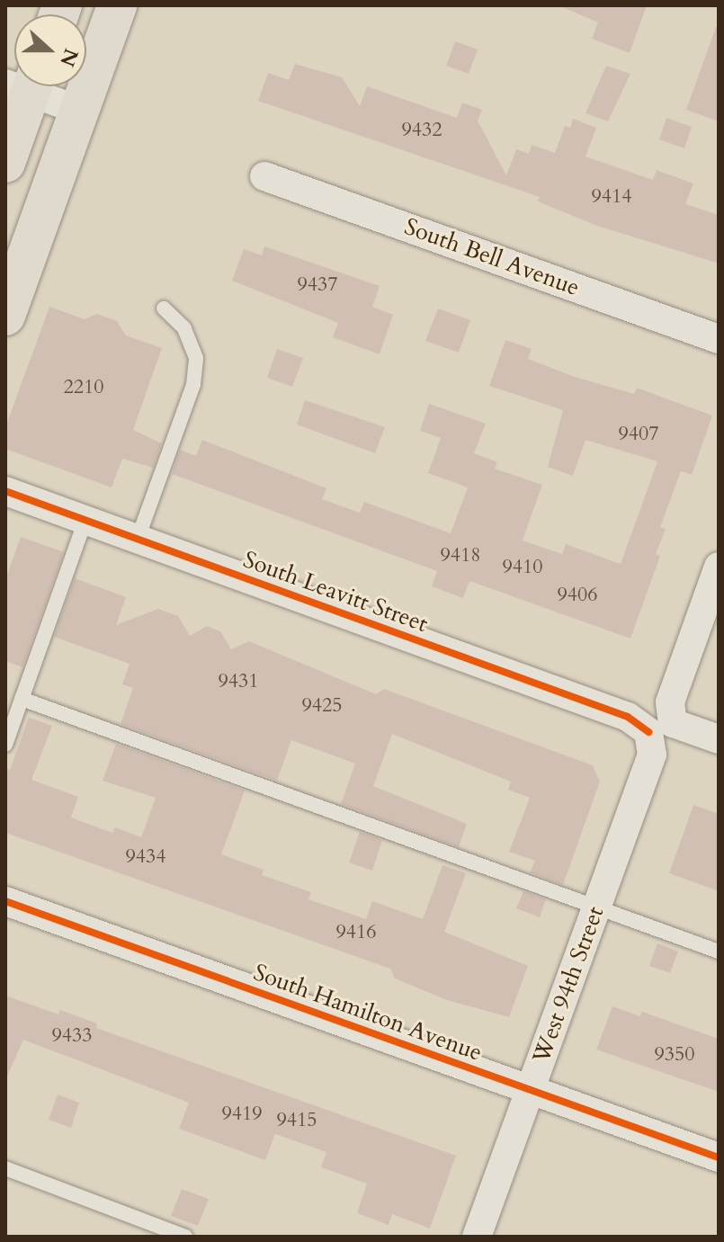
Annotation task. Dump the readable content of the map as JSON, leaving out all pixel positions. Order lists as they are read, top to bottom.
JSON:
{
  "streets": {
    "street": [
      "South Bell Avenue",
      "South Leavitt Street",
      "West 94th Street",
      "South Hamilton Avenue"
    ]
  },
  "crossings": [
    ["South Leavitt Street", "West 94th Street"],
    ["West 94th Street", "South Hamilton Avenue"]
  ],
  "house_numbers": [
    "9432",
    "9414",
    "9437",
    "2210",
    "9407",
    "9418",
    "9410",
    "9406",
    "9431",
    "9425",
    "9434",
    "9416",
    "9433",
    "9350",
    "9419",
    "9415"
  ],
  "north": "right"
}
